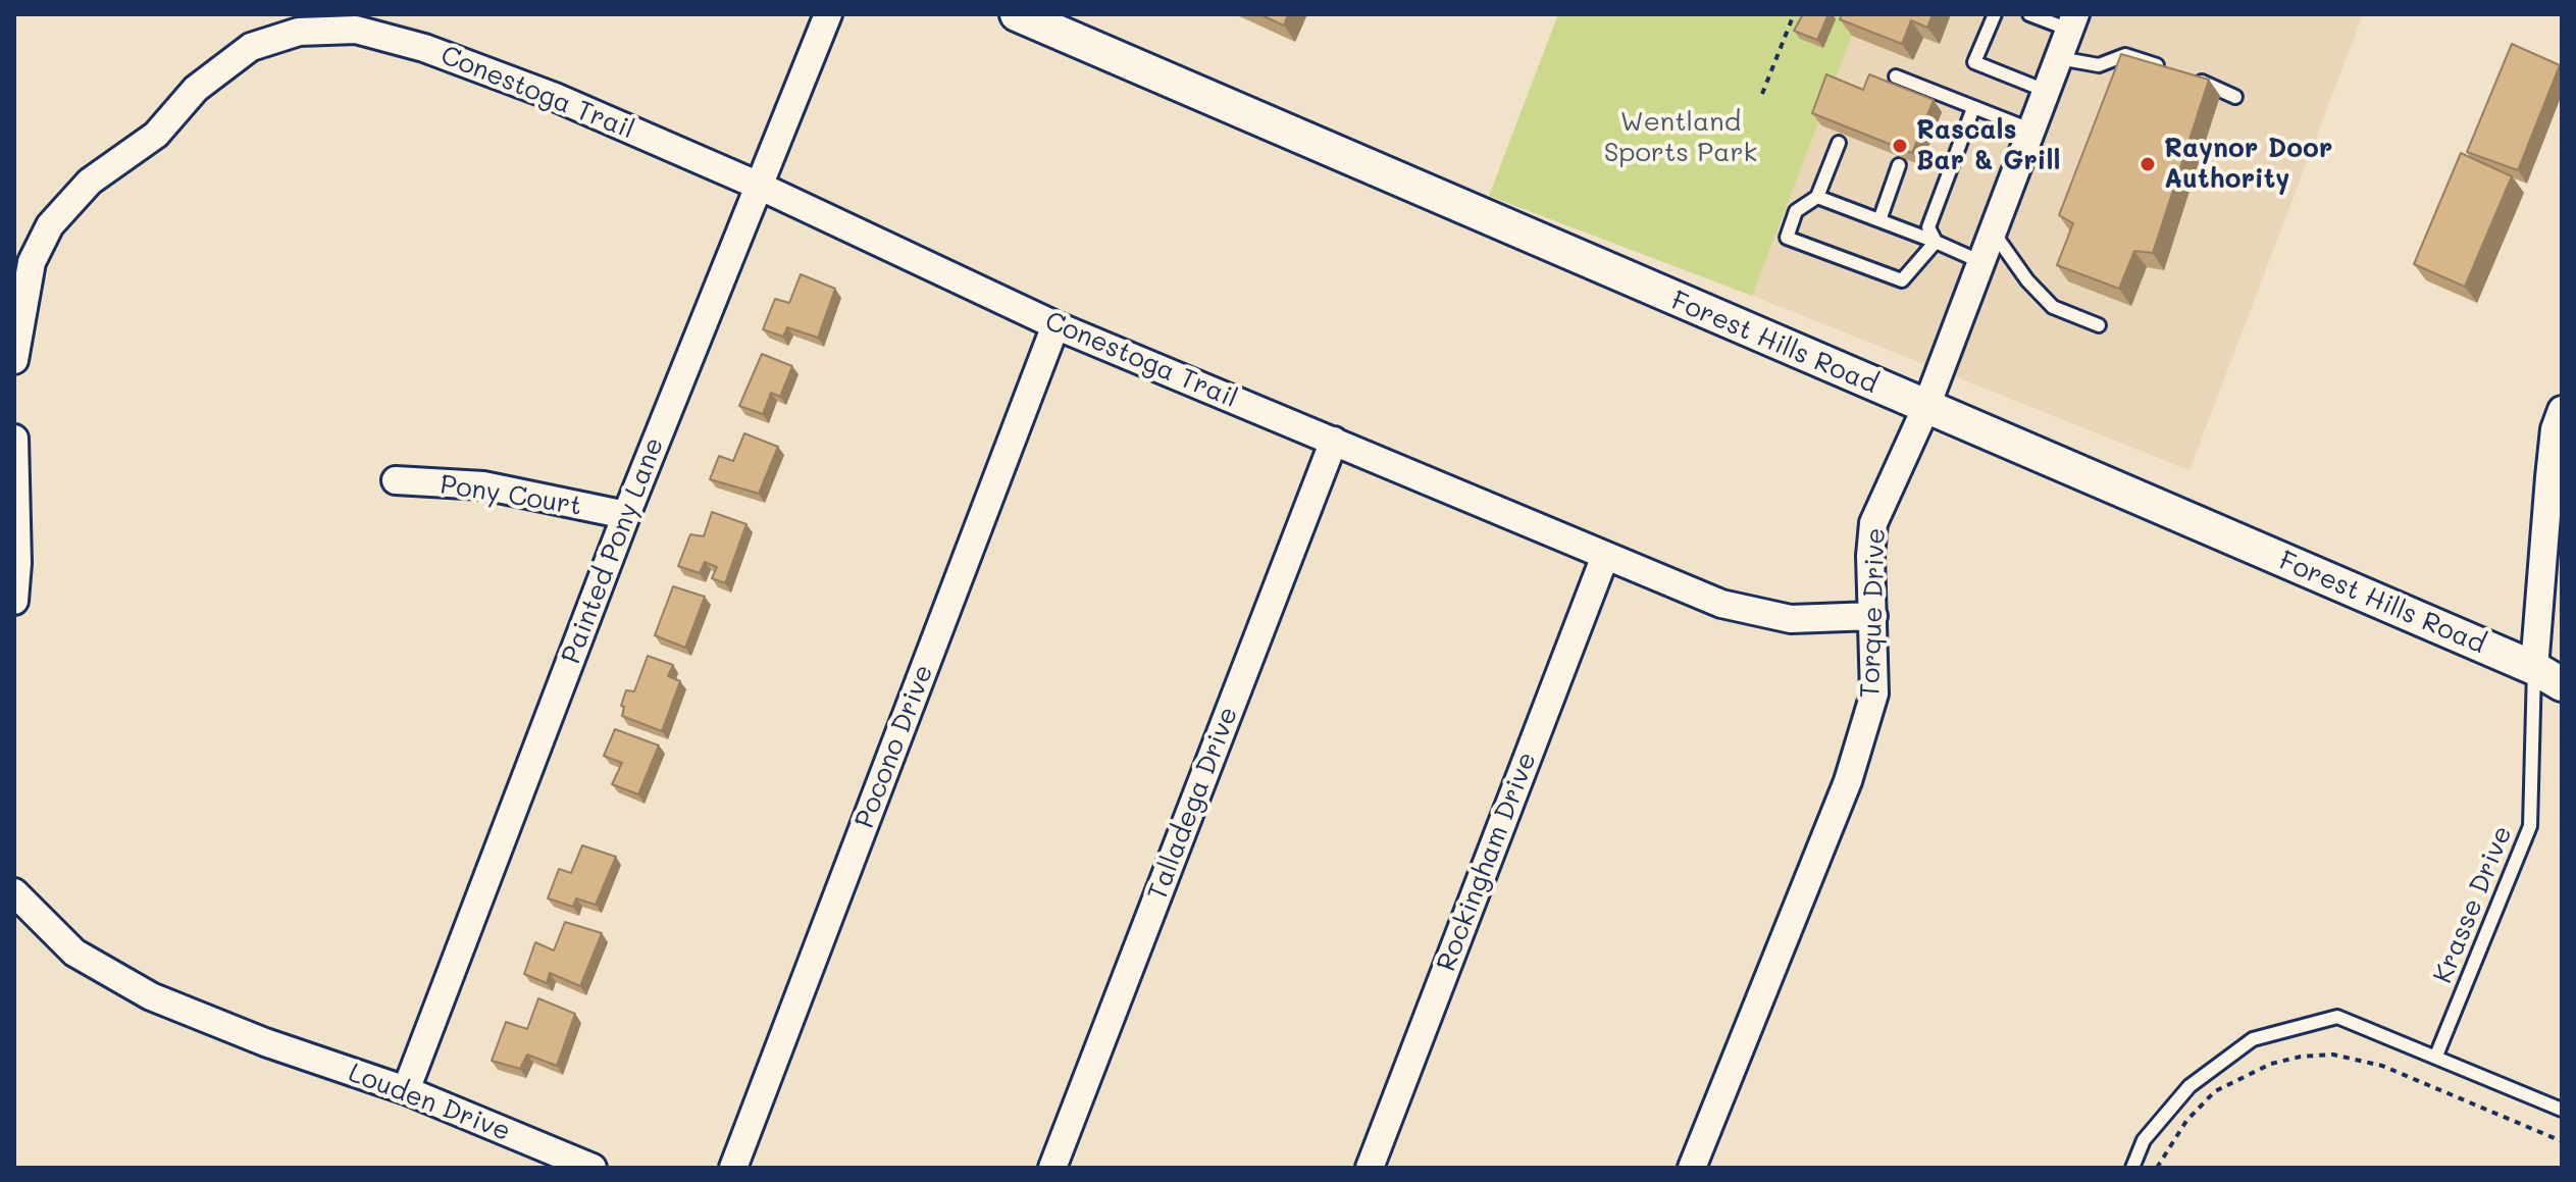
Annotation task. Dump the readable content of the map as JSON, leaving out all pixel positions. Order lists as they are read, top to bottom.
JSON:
{
  "streets": {
    "street": [
      "Conestoga Trail",
      "Forest Hills Road",
      "Pony Court",
      "Painted Pony Lane",
      "Torque Drive",
      "Pocono Drive",
      "Talladega Drive",
      "Rockingham Drive",
      "Louden Drive"
    ],
    "lane": ["Krasse Drive"]
  },
  "crossings": [
    ["Conestoga Trail", "Painted Pony Lane"],
    ["Conestoga Trail", "Torque Drive"],
    ["Conestoga Trail", "Pocono Drive"],
    ["Conestoga Trail", "Talladega Drive"],
    ["Conestoga Trail", "Rockingham Drive"],
    ["Forest Hills Road", "Torque Drive"],
    ["Forest Hills Road", "Krasse Drive"],
    ["Pony Court", "Painted Pony Lane"],
    ["Painted Pony Lane", "Louden Drive"]
  ],
  "parks": ["Wentland Sports Park"],
  "places": ["Rascals Bar & Grill", "Raynor Door Authority"]
}
